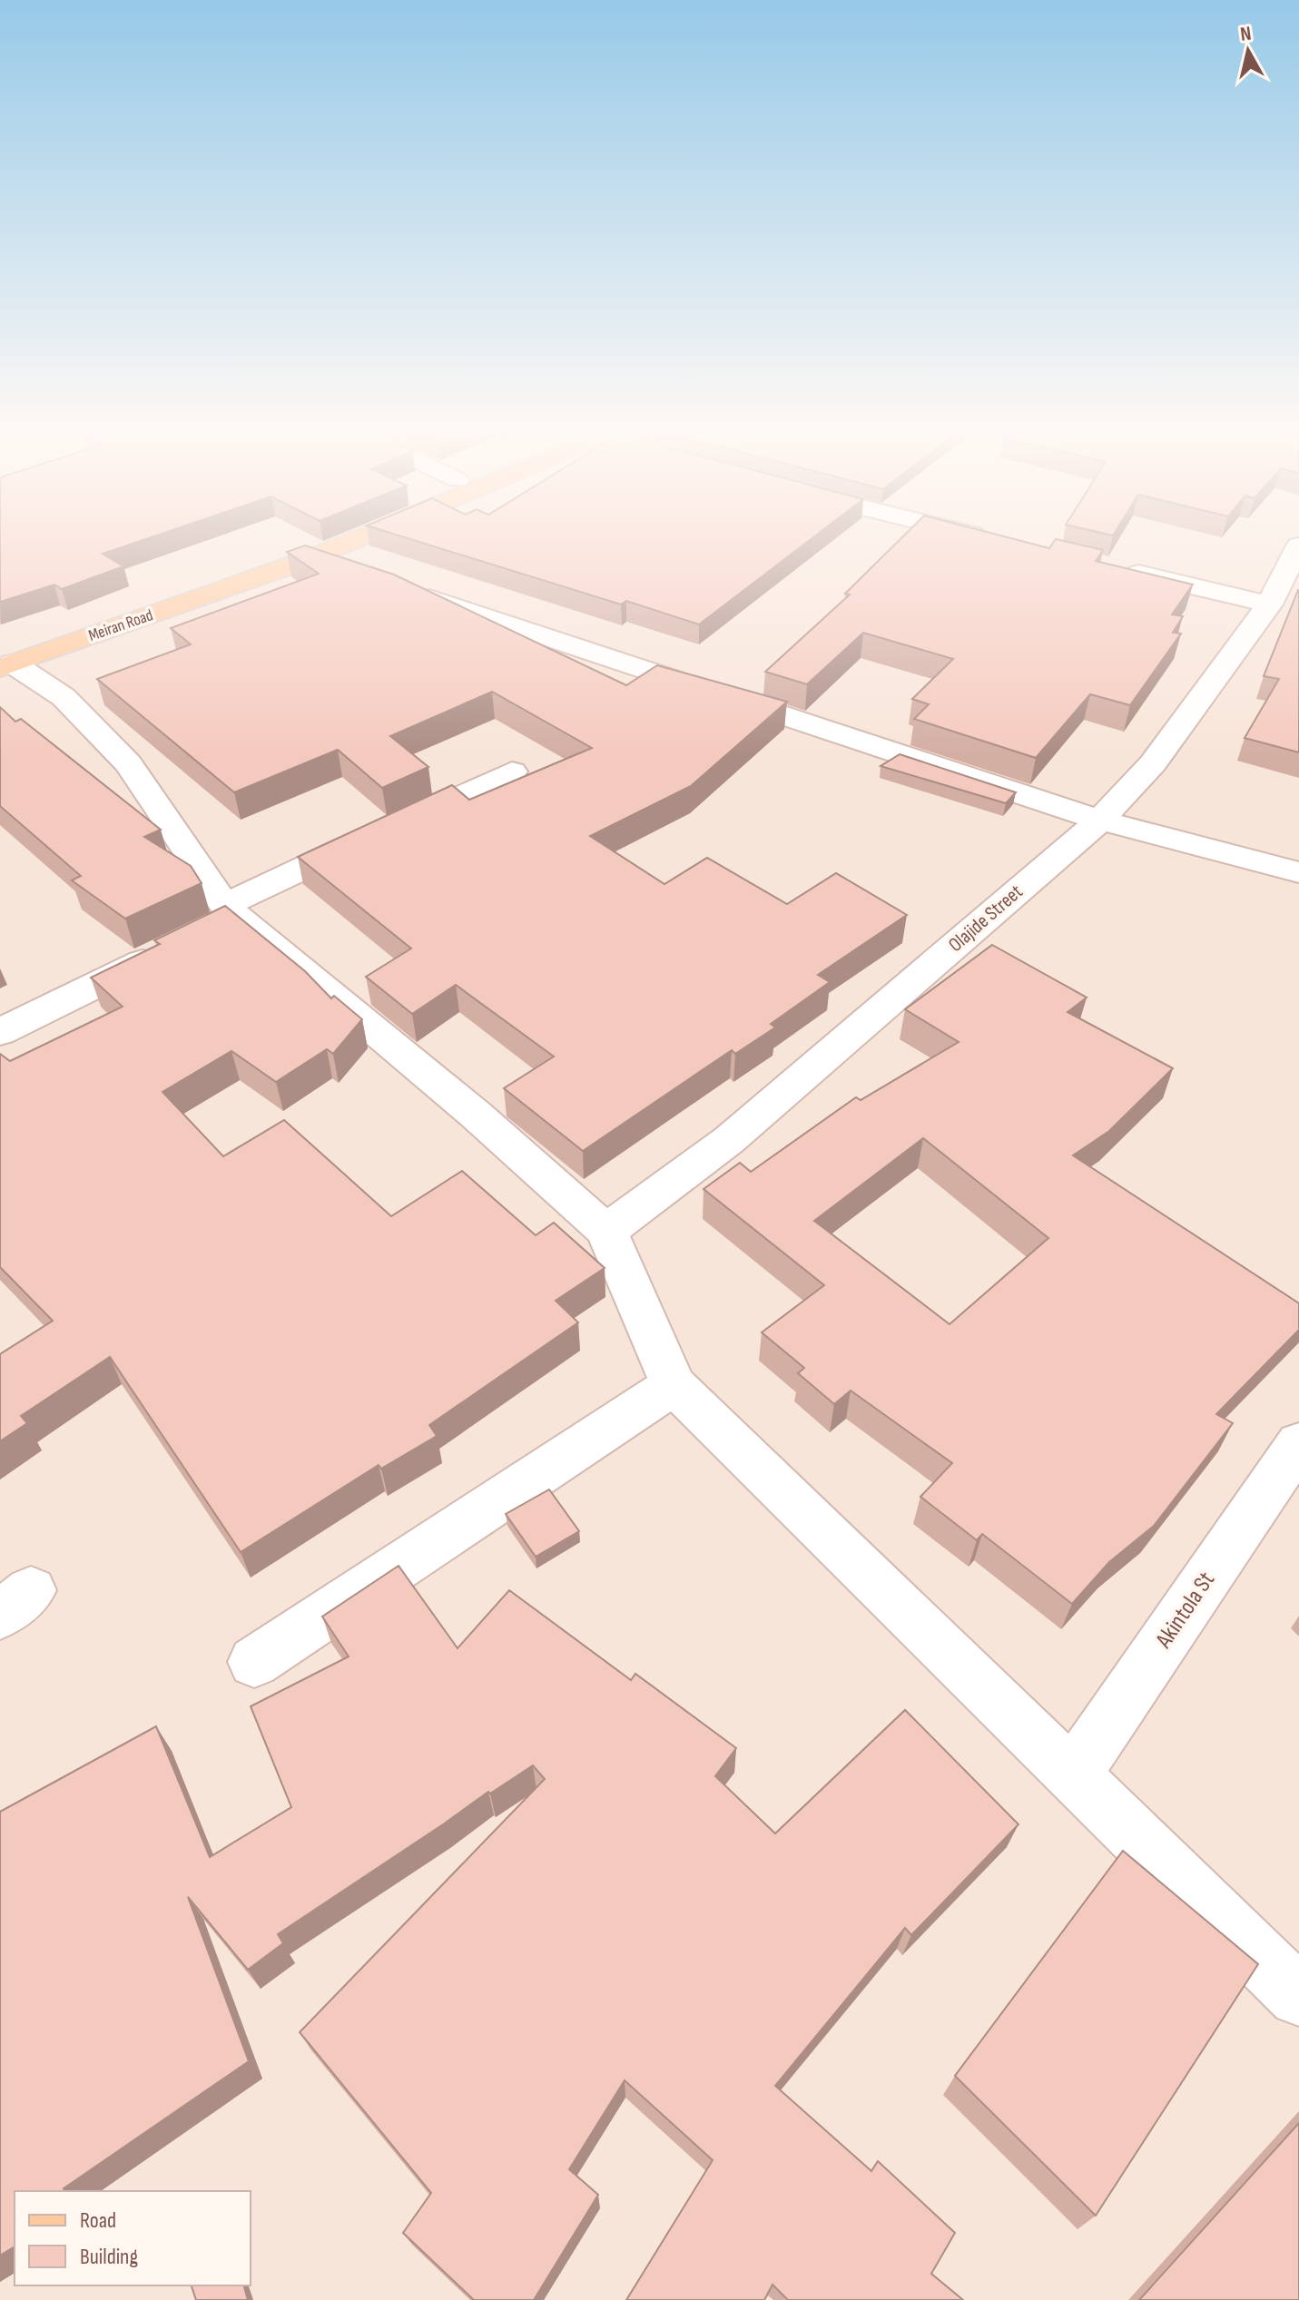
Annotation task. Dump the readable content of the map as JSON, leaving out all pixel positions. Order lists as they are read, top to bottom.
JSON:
{
  "streets": {
    "main road": ["Meiran Road"],
    "street": ["Olajide Street", "Akintola St"]
  },
  "legend": ["Road", "Building"],
  "north": "top"
}
